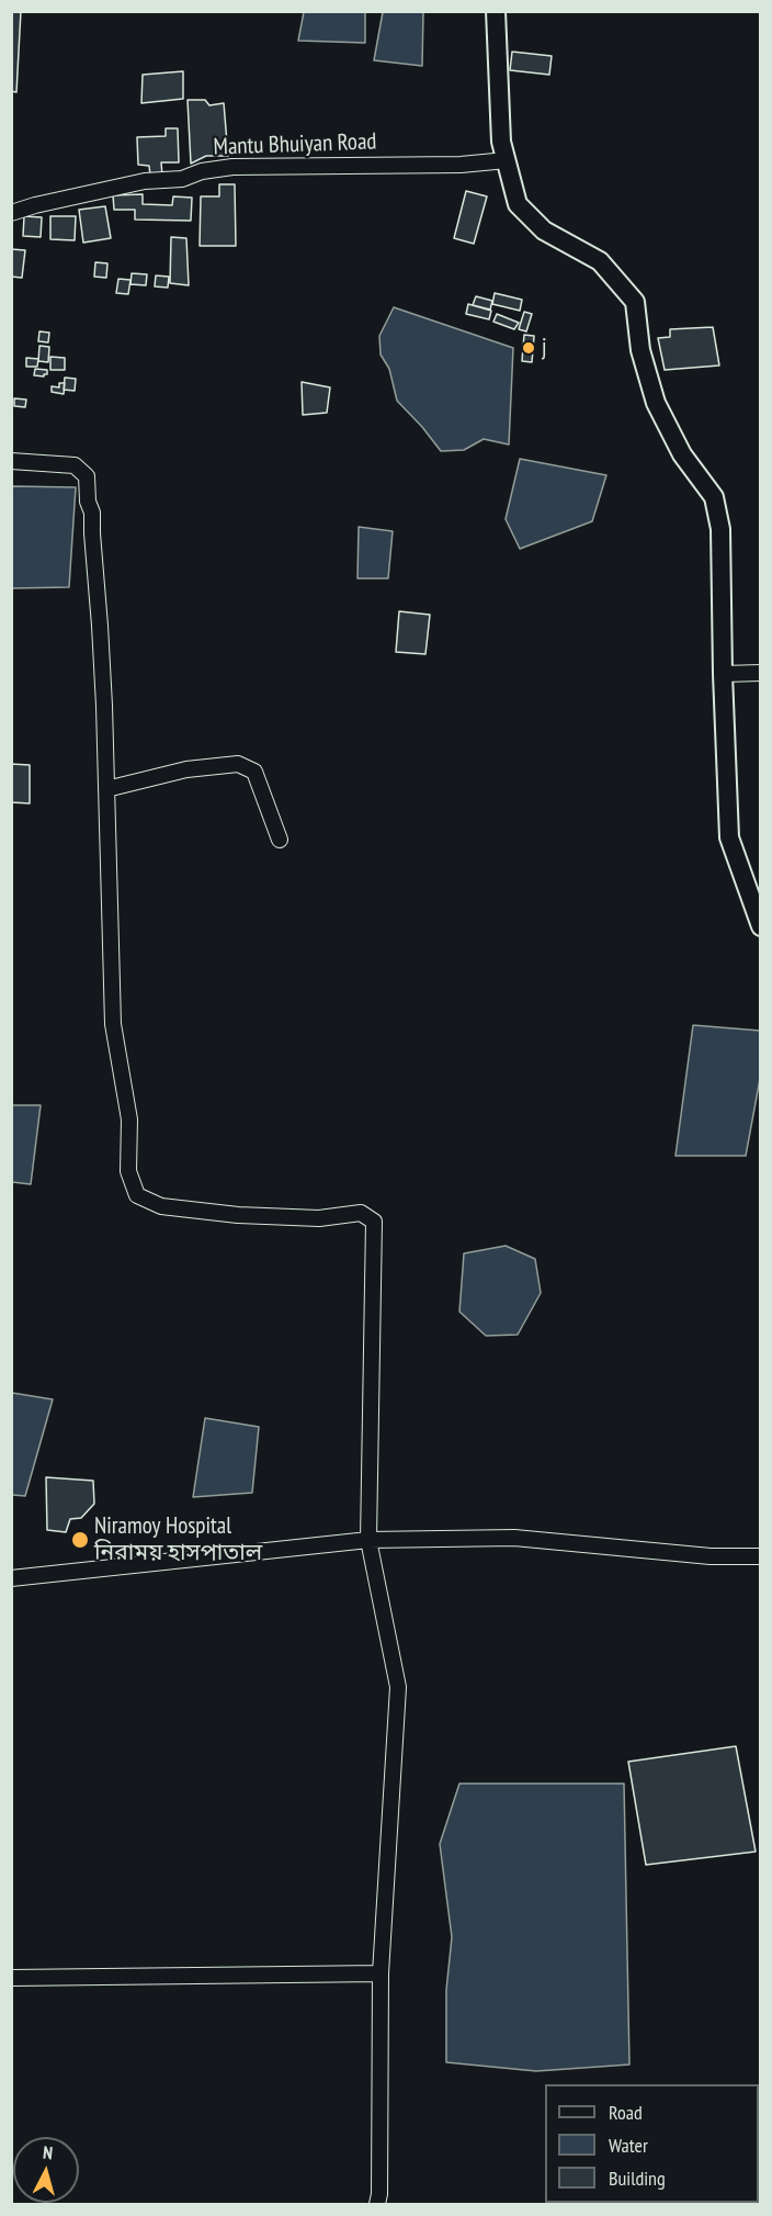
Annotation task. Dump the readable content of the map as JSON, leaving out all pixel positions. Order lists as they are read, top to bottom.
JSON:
{
  "streets": {
    "street": ["Mantu Bhuiyan Road"]
  },
  "places": ["j", "Niramoy Hospital নিরাময় হাসপাতাল"],
  "legend": ["Road", "Water", "Building"],
  "north": "top"
}
